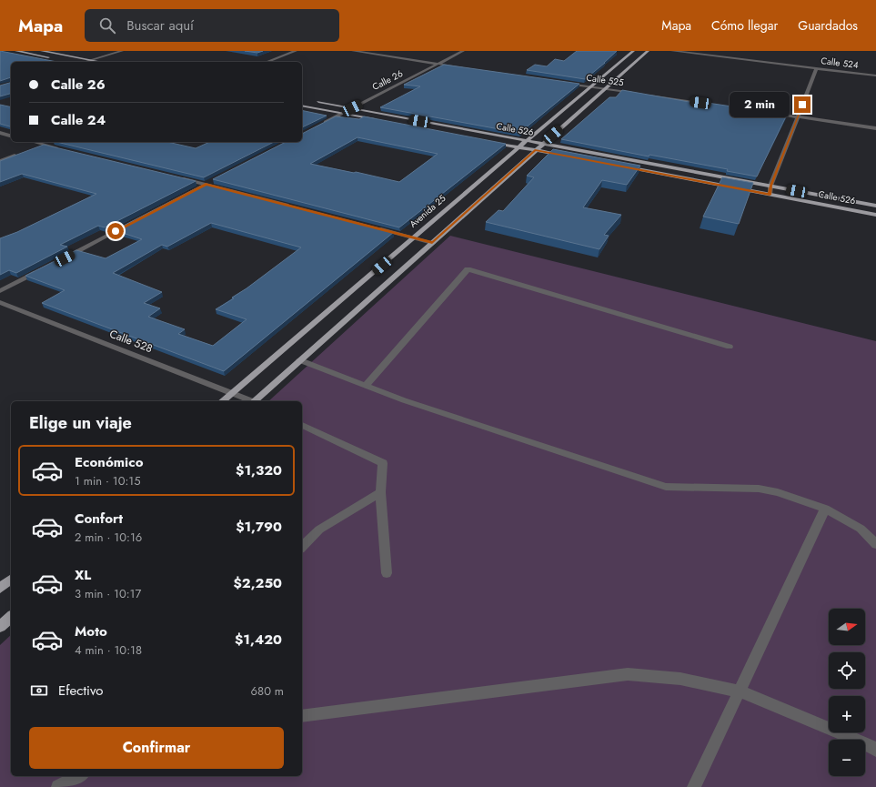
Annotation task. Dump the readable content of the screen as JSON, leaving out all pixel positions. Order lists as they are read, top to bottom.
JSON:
{
  "streets": {
    "main road": ["Calle 526", "Avenida 25"],
    "street": [
      "Calle 524",
      "Calle 26",
      "Calle 525",
      "Calle 528"
    ]
  },
  "crossings": [
    ["Calle 26", "Calle 526"],
    ["Calle 525", "Avenida 25"],
    ["Calle 526", "Avenida 25"],
    ["Avenida 25", "Calle 528"]
  ],
  "north": "right",
  "page": {
    "header": "Mapa",
    "search": "Buscar aquí",
    "nav": ["Mapa", "Cómo llegar", "Guardados"],
    "banner": ["Calle 26", "Calle 24"],
    "bubble": "2 min",
    "heading": "Elige un viaje",
    "list": [
      {
        "name": "Económico",
        "note": "1 min · 10:15",
        "value": "$1,320"
      },
      {
        "name": "Confort",
        "note": "2 min · 10:16",
        "value": "$1,790"
      },
      {
        "name": "XL",
        "note": "3 min · 10:17",
        "value": "$2,250"
      },
      {
        "name": "Moto",
        "note": "4 min · 10:18",
        "value": "$1,420"
      }
    ],
    "map_buttons": ["+", "−"],
    "pay": ["Efectivo", "680 m"],
    "buttons": "Confirmar"
  }
}
